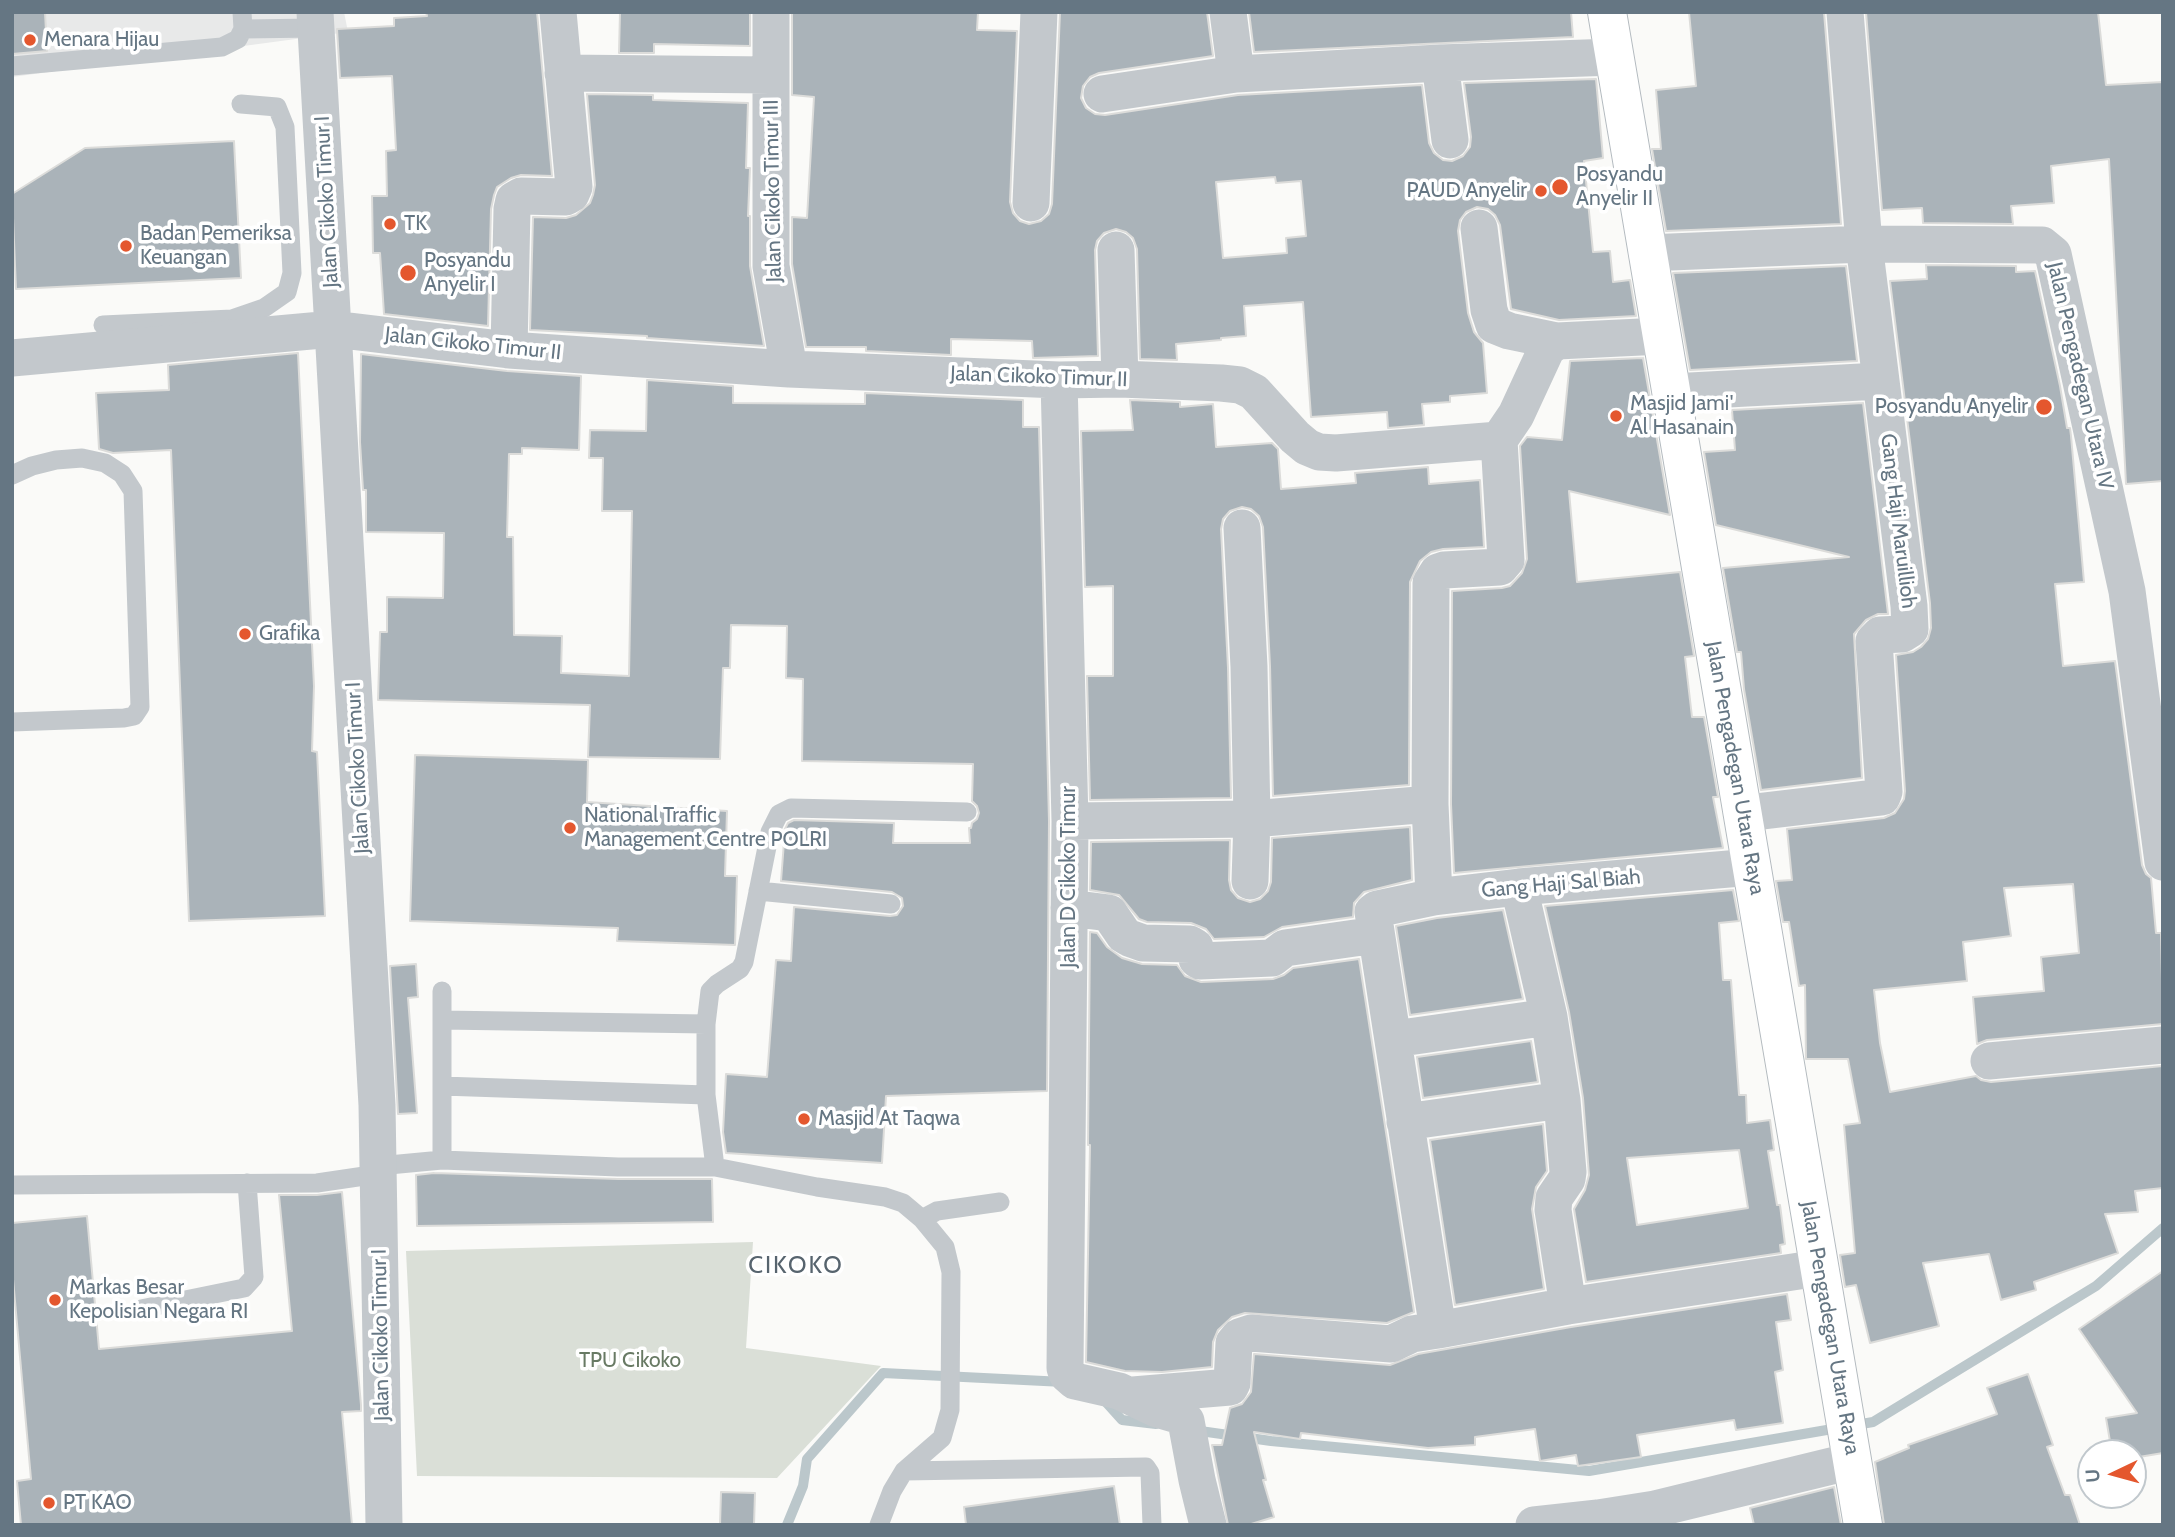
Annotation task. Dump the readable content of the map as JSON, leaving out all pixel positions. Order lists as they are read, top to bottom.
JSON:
{
  "streets": {
    "street": [
      "Jalan Cikoko Timur III",
      "Jalan Cikoko Timur I",
      "Jalan Cikoko Timur II",
      "Jalan Pengadegan Utara IV",
      "Gang Haji Maruillioh",
      "Jalan Pengadegan Utara Raya",
      "Jalan D Cikoko Timur",
      "Gang Haji Sal Biah"
    ]
  },
  "crossings": [
    ["Jalan Cikoko Timur III", "Jalan Cikoko Timur II"],
    ["Jalan Cikoko Timur I", "Jalan Cikoko Timur II"],
    ["Jalan Cikoko Timur II", "Jalan D Cikoko Timur"],
    ["Jalan Pengadegan Utara IV", "Gang Haji Maruillioh"],
    ["Jalan Pengadegan Utara IV", "Jalan Pengadegan Utara Raya"],
    ["Gang Haji Maruillioh", "Jalan Pengadegan Utara Raya"],
    ["Jalan Pengadegan Utara Raya", "Gang Haji Sal Biah"],
    ["Jalan D Cikoko Timur", "Gang Haji Sal Biah"]
  ],
  "districts": ["CIKOKO"],
  "parks": ["TPU Cikoko"],
  "places": [
    "Menara Hijau",
    "Posyandu Anyelir II",
    "PAUD Anyelir",
    "TK",
    "Badan Pemeriksa Keuangan",
    "Posyandu Anyelir I",
    "Posyandu Anyelir",
    "Masjid Jami' Al Hasanain",
    "Grafika",
    "National Traffic Management Centre POLRI",
    "Masjid At Taqwa",
    "Markas Besar Kepolisian Negara RI",
    "PT KAO"
  ],
  "north": "left"
}
